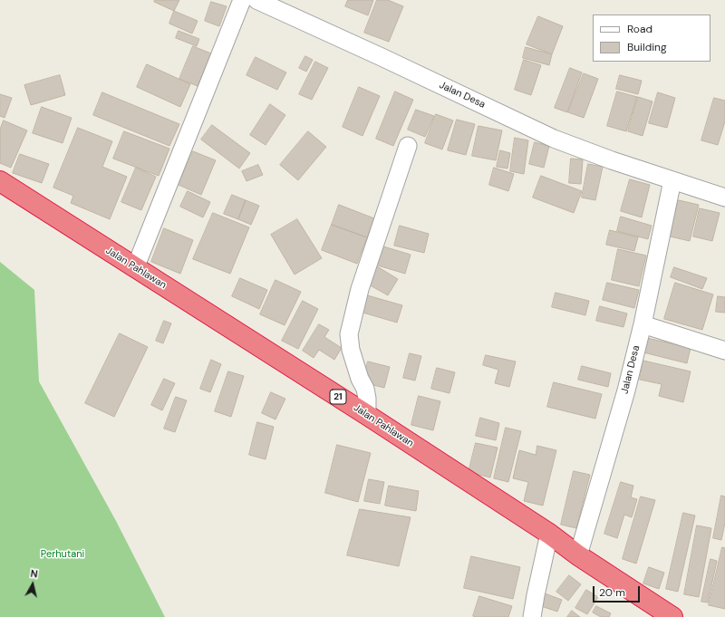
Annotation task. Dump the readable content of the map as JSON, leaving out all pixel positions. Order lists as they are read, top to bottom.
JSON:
{
  "streets": {
    "highway": ["Jalan Pahlawan", "21"],
    "street": ["Jalan Desa"]
  },
  "crossings": [
    ["Jalan Desa", "Jalan Pahlawan"]
  ],
  "parks": ["Perhutani"],
  "legend": ["Road", "Building"],
  "scale_bar": "20 m",
  "north": "top"
}
